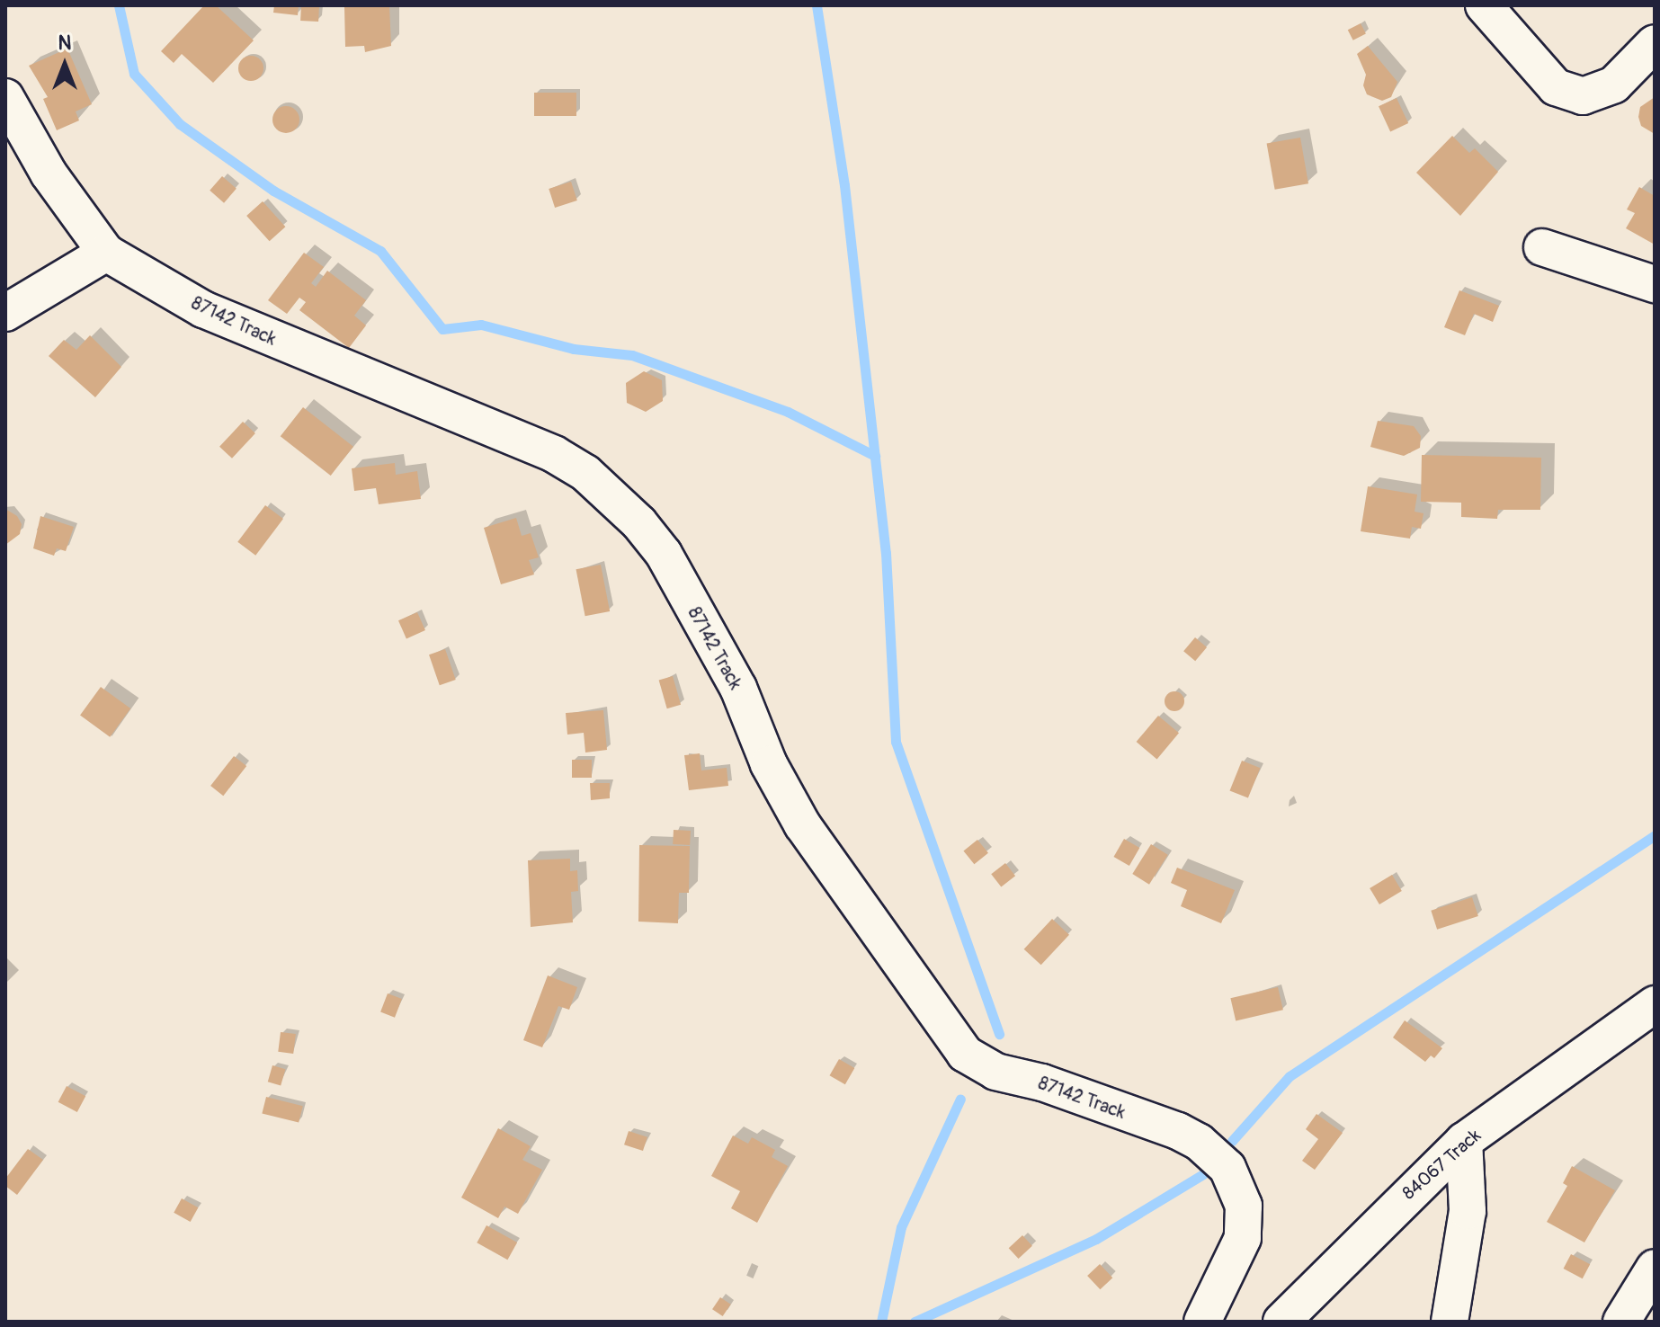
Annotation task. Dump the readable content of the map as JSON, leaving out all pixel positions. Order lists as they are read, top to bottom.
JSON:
{
  "streets": {
    "street": ["87142 Track", "84067 Track"]
  },
  "north": "top"
}
